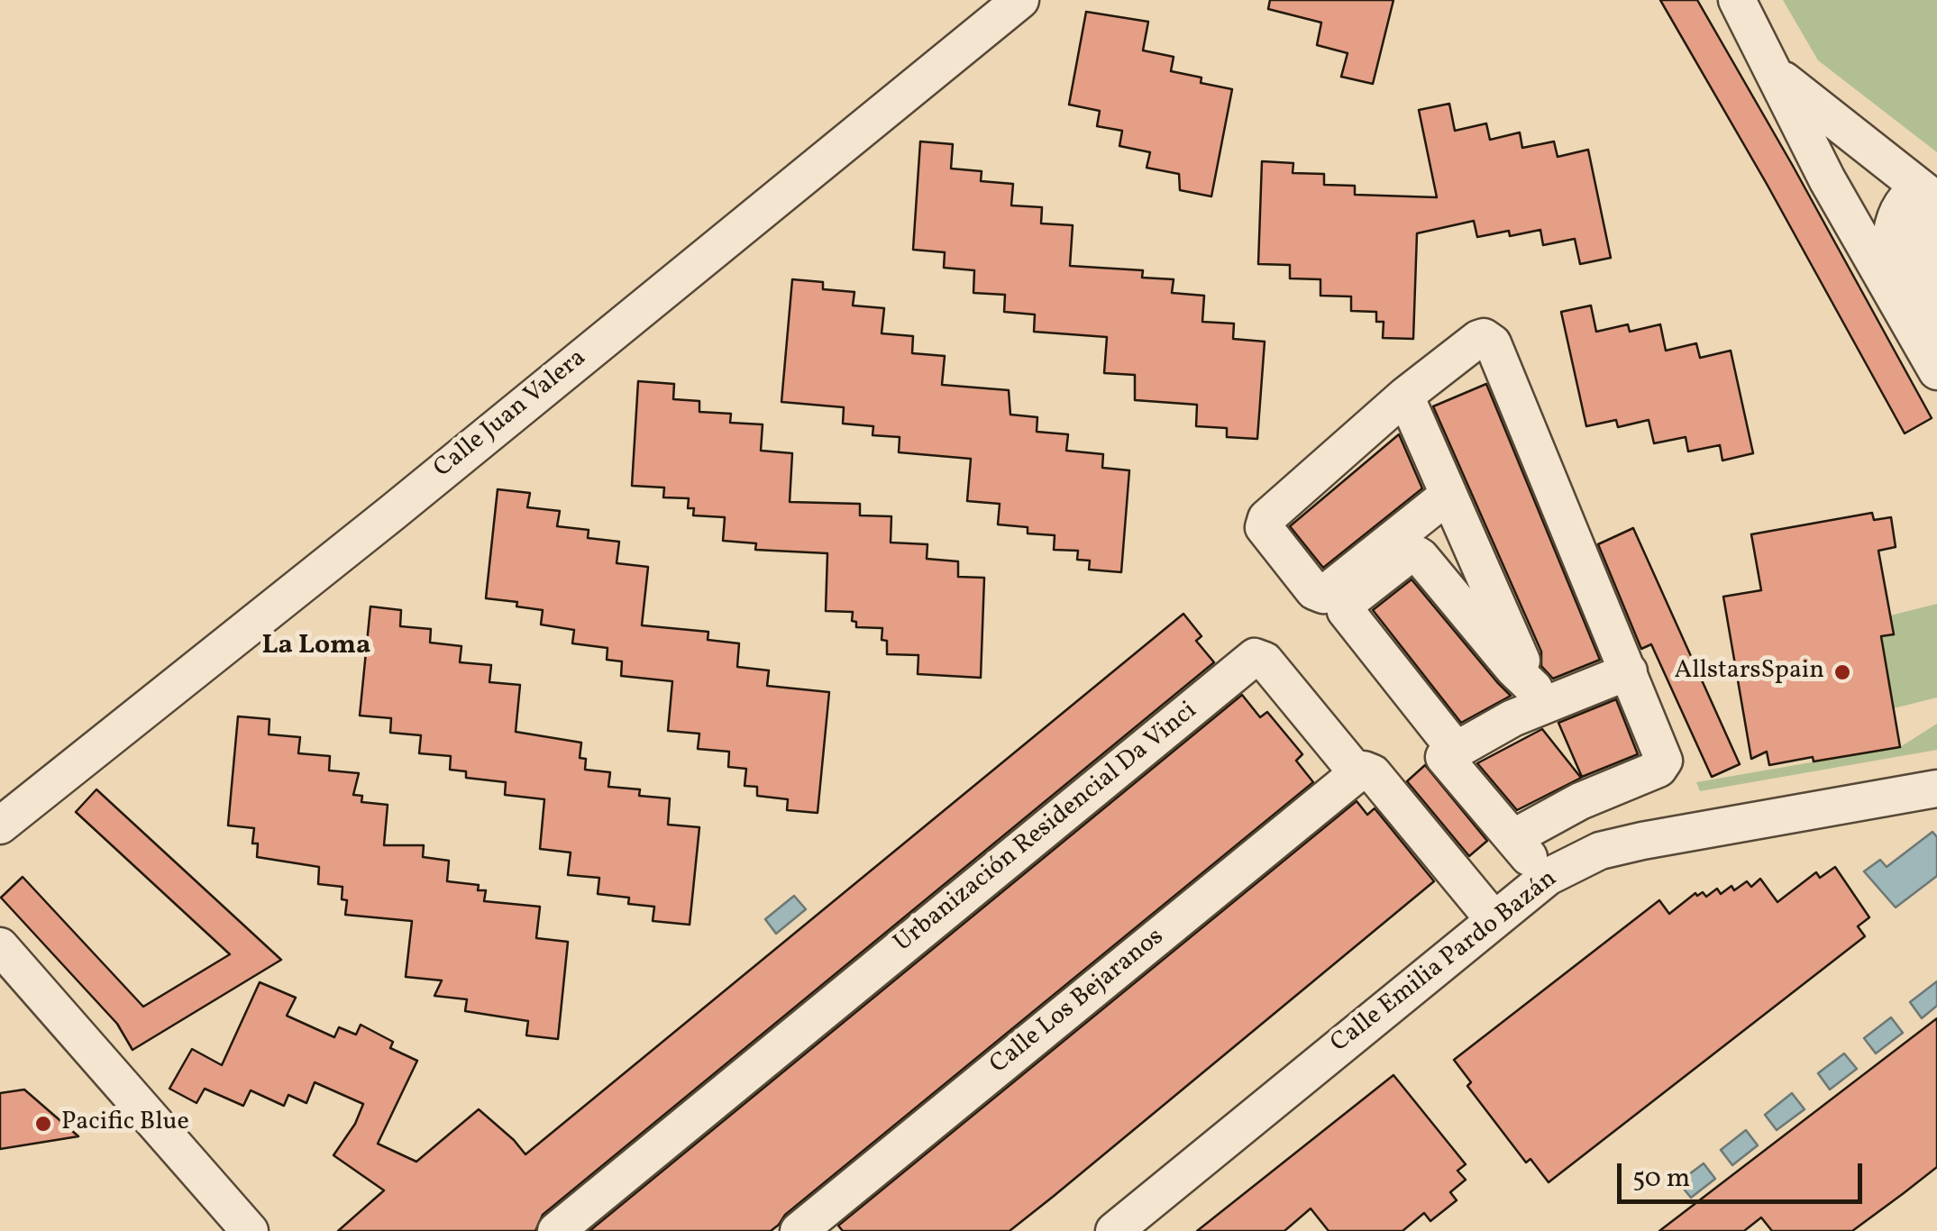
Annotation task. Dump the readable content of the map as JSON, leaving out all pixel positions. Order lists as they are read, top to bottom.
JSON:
{
  "streets": {
    "street": [
      "Calle Juan Valera",
      "Urbanización Residencial Da Vinci",
      "Calle Emilia Pardo Bazán",
      "Calle Los Bejaranos"
    ]
  },
  "crossings": [
    ["Urbanización Residencial Da Vinci", "Calle Emilia Pardo Bazán"],
    ["Urbanización Residencial Da Vinci", "Calle Los Bejaranos"]
  ],
  "districts": ["La Loma"],
  "places": ["AllstarsSpain", "Pacific Blue"],
  "scale_bar": "50 m"
}
